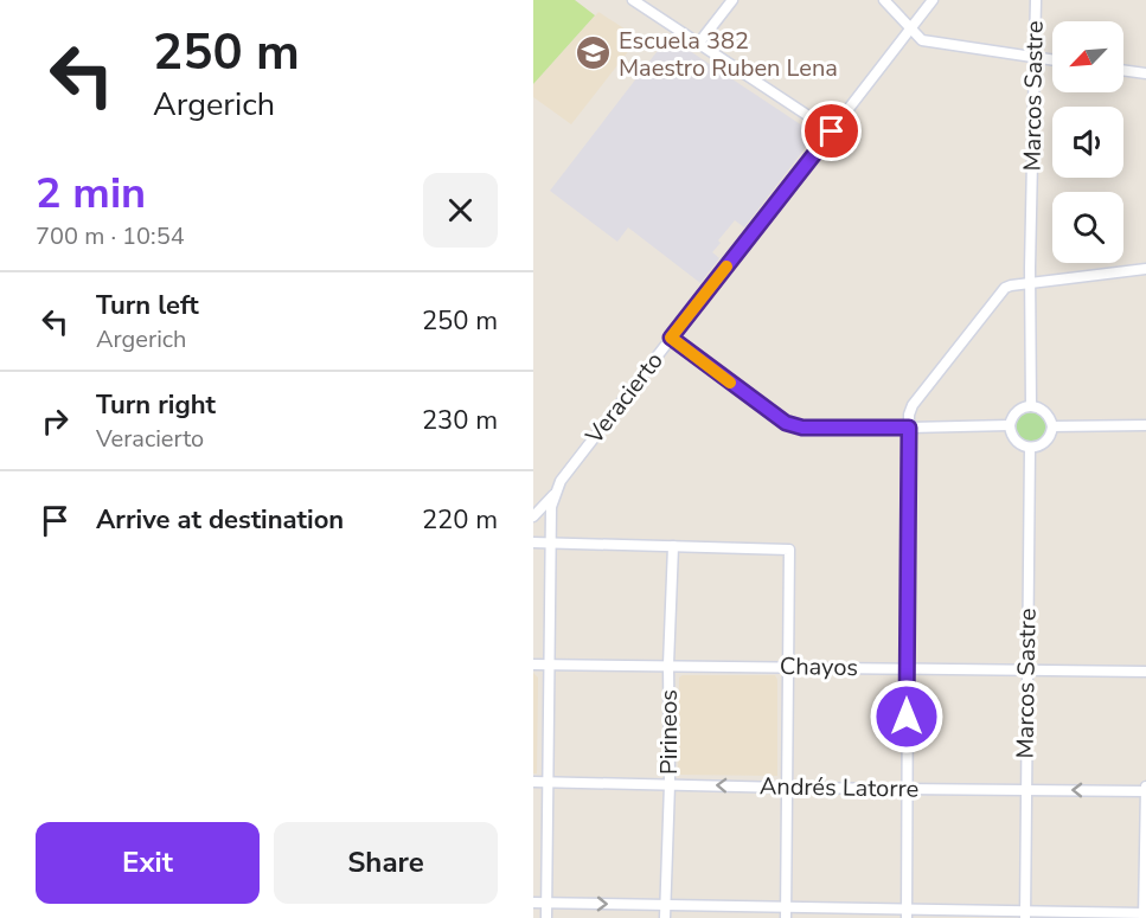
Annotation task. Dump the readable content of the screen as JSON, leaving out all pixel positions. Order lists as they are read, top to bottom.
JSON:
{
  "streets": {
    "street": [
      "Marcos Sastre",
      "Veracierto",
      "Chayos",
      "Pirineos",
      "Andrés Latorre"
    ]
  },
  "crossings": [
    ["Marcos Sastre", "Chayos"],
    ["Marcos Sastre", "Andrés Latorre"],
    ["Veracierto", "Chayos"],
    ["Veracierto", "Andrés Latorre"],
    ["Chayos", "Pirineos"],
    ["Pirineos", "Andrés Latorre"]
  ],
  "one_way": ["Andrés Latorre"],
  "places": {
    "school or university": ["Escuela 382 Maestro Ruben Lena"]
  },
  "north": "bottom left",
  "page": {
    "turn": ["250 m", "Argerich"],
    "heading": ["2 min", "700 m · 10:54"],
    "list": [
      {
        "name": "Turn left",
        "note": "Argerich",
        "value": "250 m"
      },
      {
        "name": "Turn right",
        "note": "Veracierto",
        "value": "230 m"
      },
      {
        "name": "Arrive at destination",
        "value": "220 m"
      }
    ],
    "buttons": ["Exit", "Share"]
  }
}
